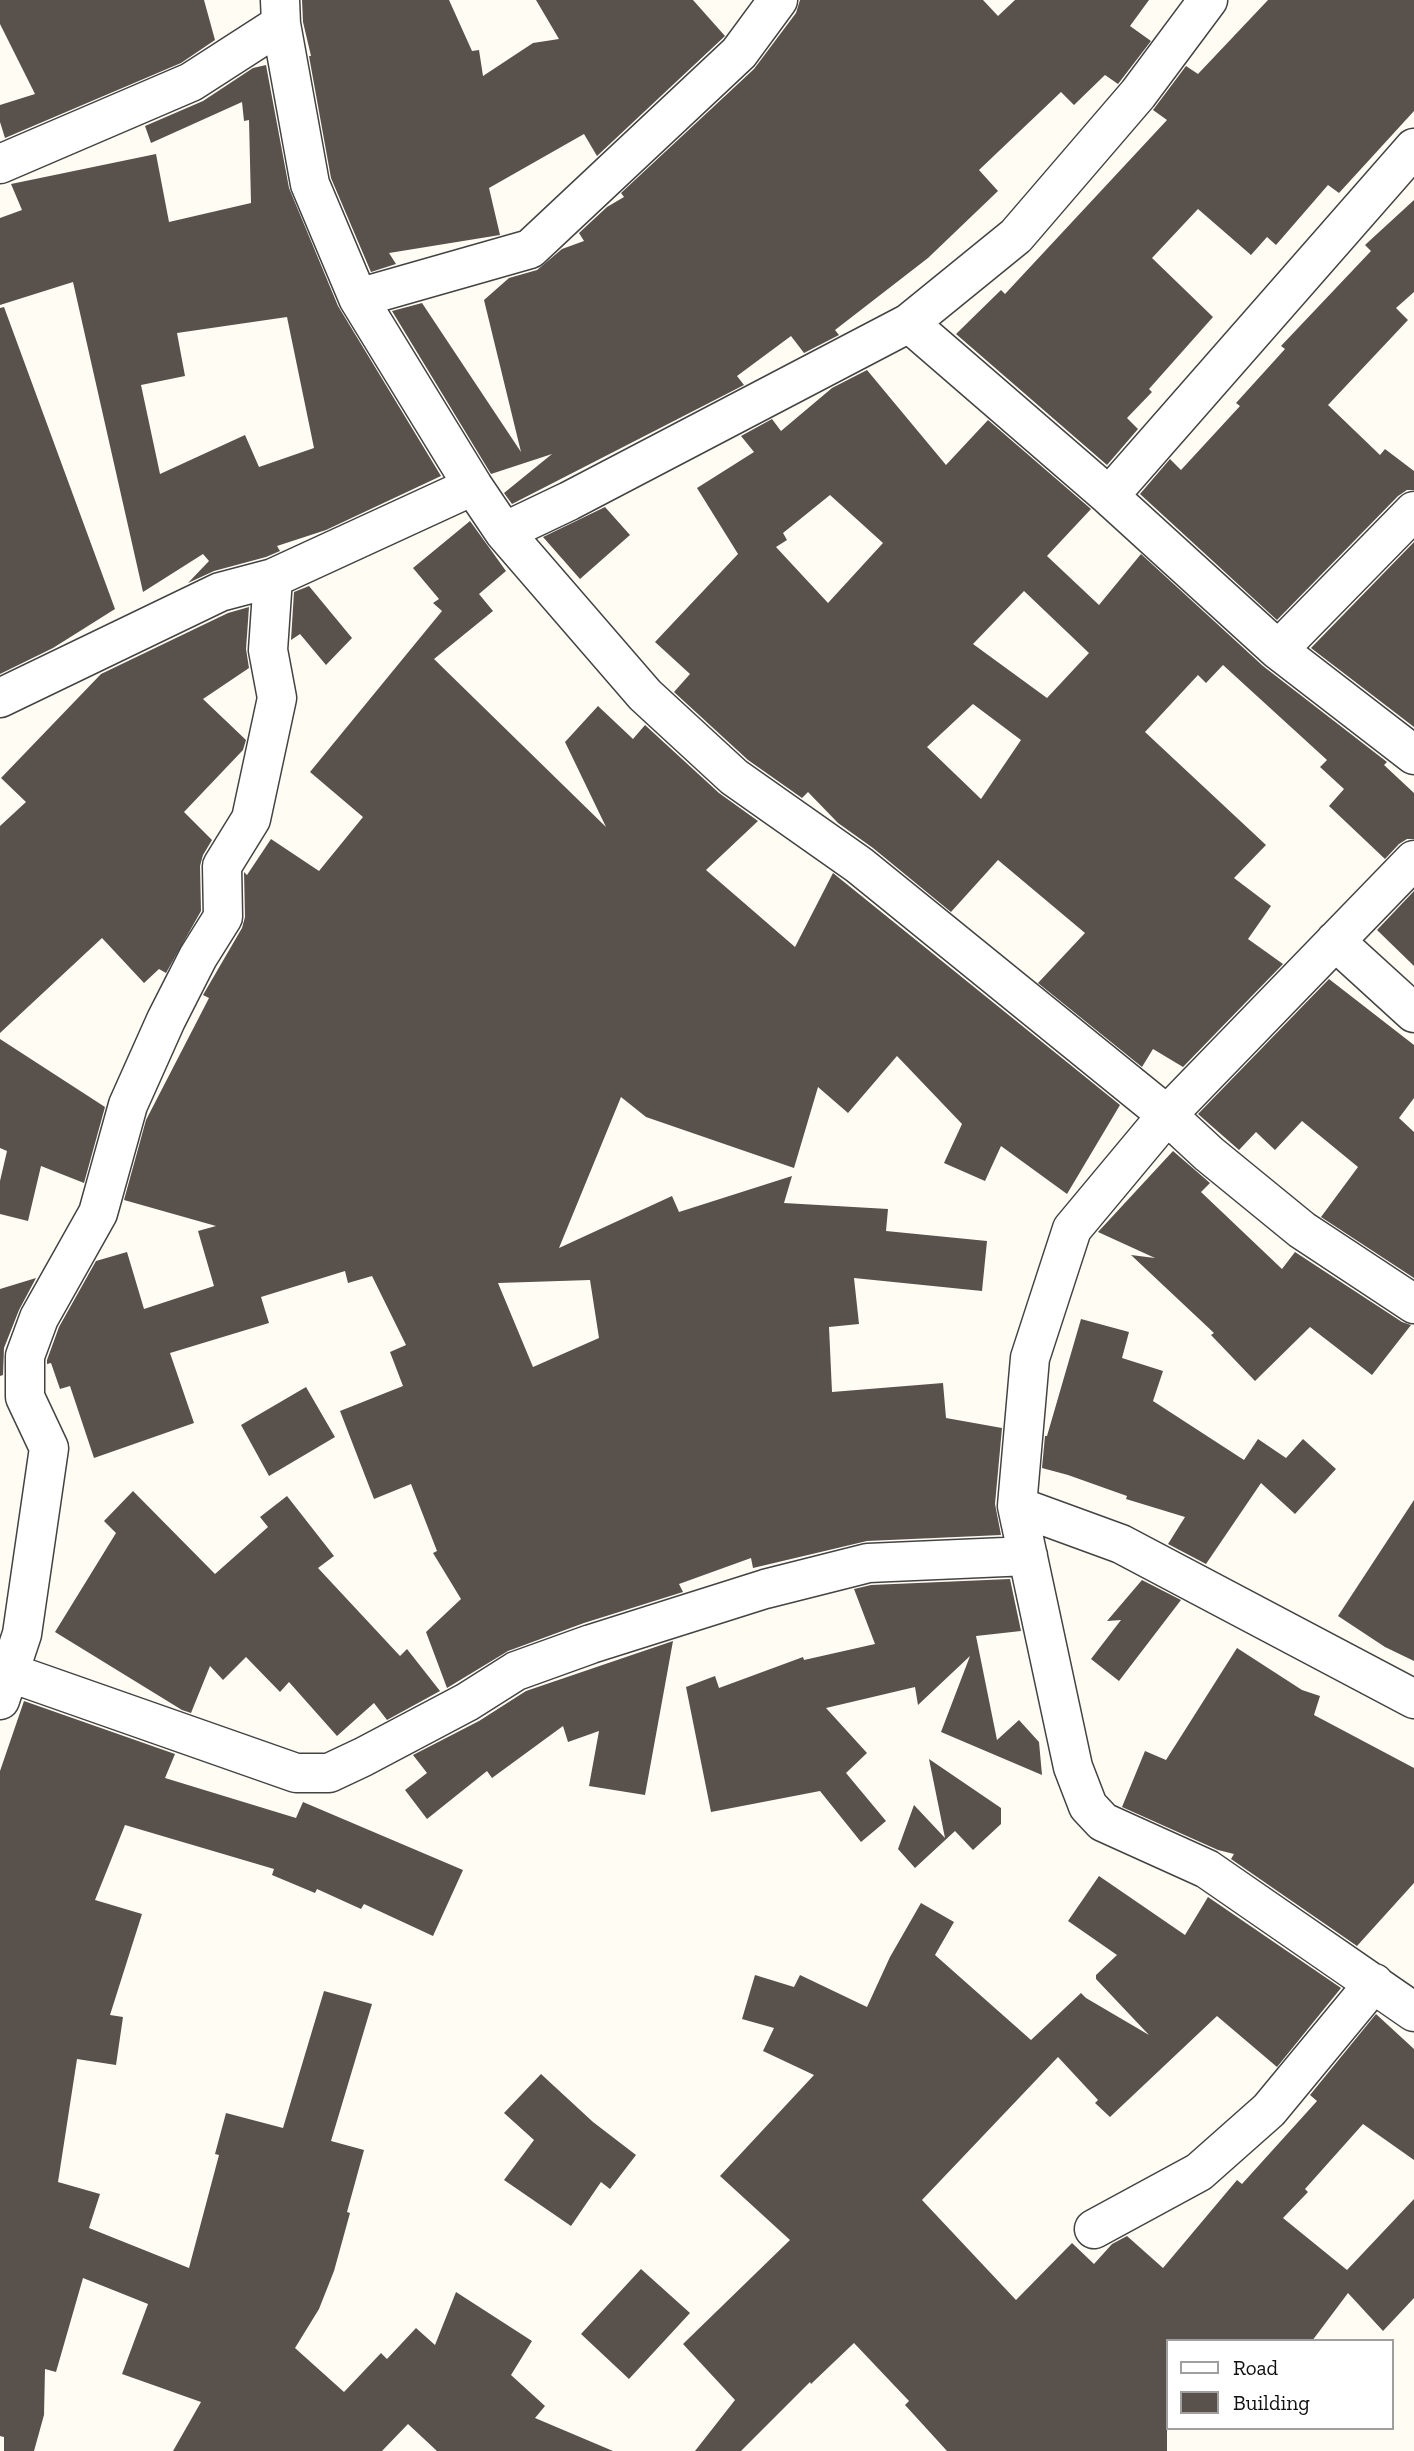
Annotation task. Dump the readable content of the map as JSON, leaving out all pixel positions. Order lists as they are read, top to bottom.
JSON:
{
  "legend": ["Road", "Building"]
}
